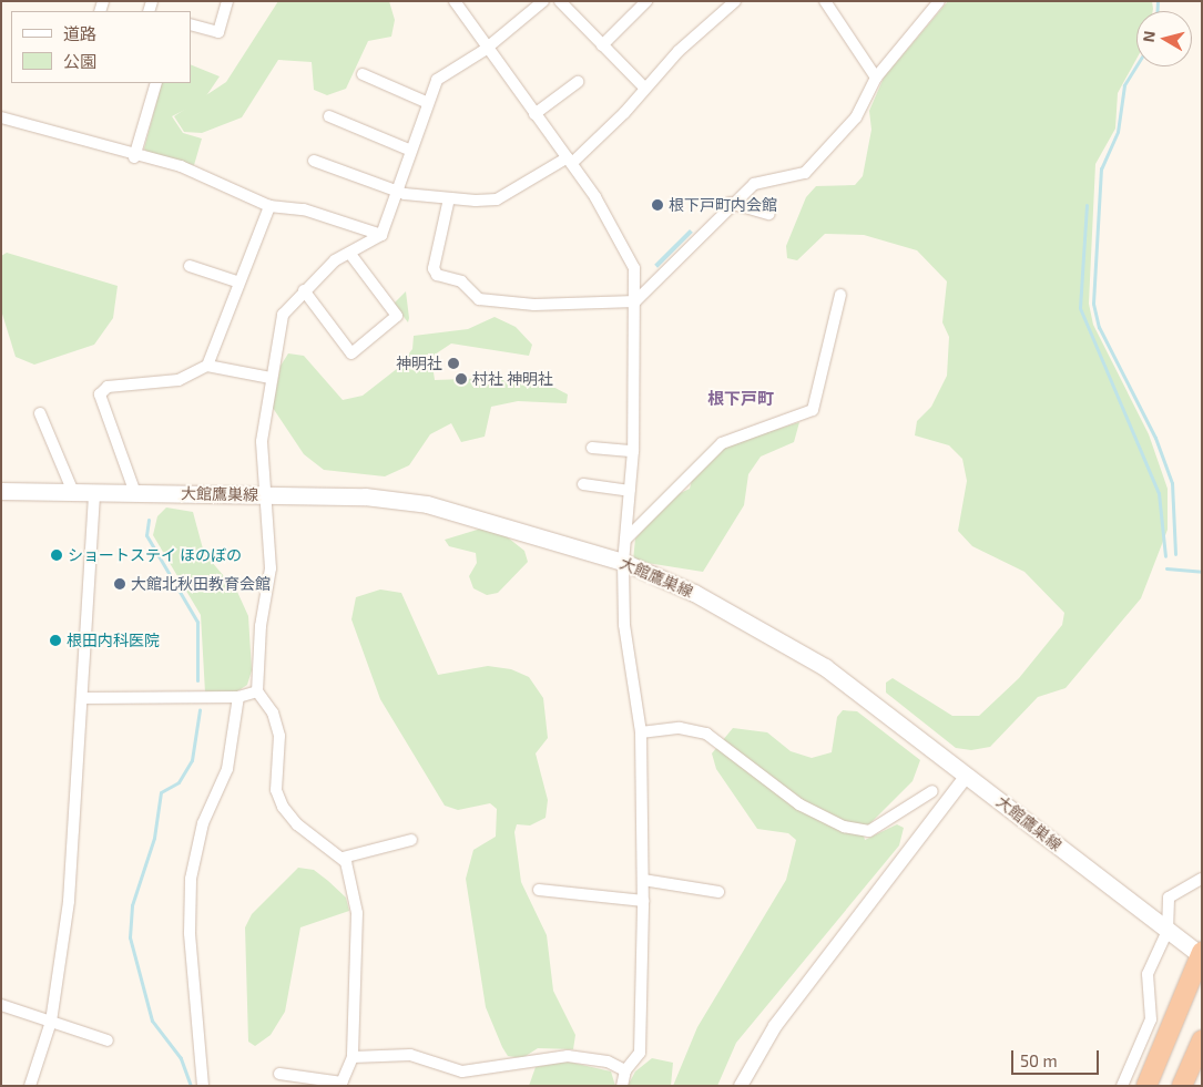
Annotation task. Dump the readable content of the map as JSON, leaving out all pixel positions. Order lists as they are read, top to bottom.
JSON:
{
  "streets": {
    "main road": ["大館鷹巣線"]
  },
  "districts": ["根下戸町"],
  "places": [
    "根下戸町内会館",
    "神明社",
    "村社 神明社",
    "ショートステイ ほのぼの",
    "大館北秋田教育会館",
    "根田内科医院"
  ],
  "legend": ["道路", "公園"],
  "scale_bar": "50 m",
  "north": "left"
}
